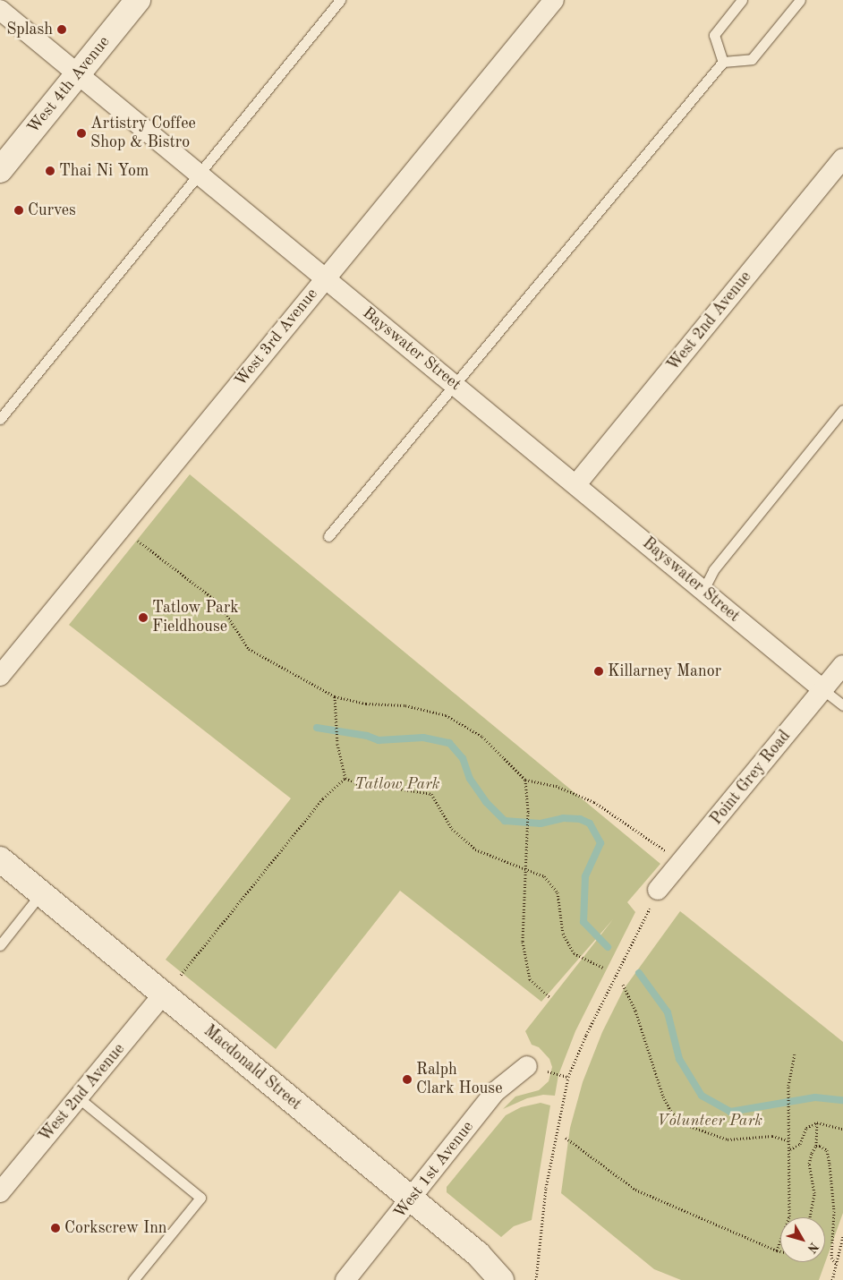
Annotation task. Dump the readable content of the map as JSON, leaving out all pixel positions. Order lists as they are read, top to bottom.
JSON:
{
  "streets": {
    "main road": ["West 4th Avenue", "Macdonald Street"],
    "street": [
      "West 2nd Avenue",
      "West 3rd Avenue",
      "Bayswater Street",
      "Point Grey Road",
      "West 1st Avenue"
    ]
  },
  "crossings": [
    ["West 4th Avenue", "Bayswater Street"],
    ["West 2nd Avenue", "Bayswater Street"],
    ["West 2nd Avenue", "Macdonald Street"],
    ["West 3rd Avenue", "Bayswater Street"],
    ["Bayswater Street", "Point Grey Road"],
    ["Macdonald Street", "West 1st Avenue"]
  ],
  "parks": ["Tatlow Park", "Volunteer Park"],
  "places": [
    "Splash",
    "Artistry Coffee Shop & Bistro",
    "Thai Ni Yom",
    "Curves",
    "Tatlow Park Fieldhouse",
    "Killarney Manor",
    "Ralph Clark House",
    "Corkscrew Inn"
  ],
  "north": "bottom right"
}
